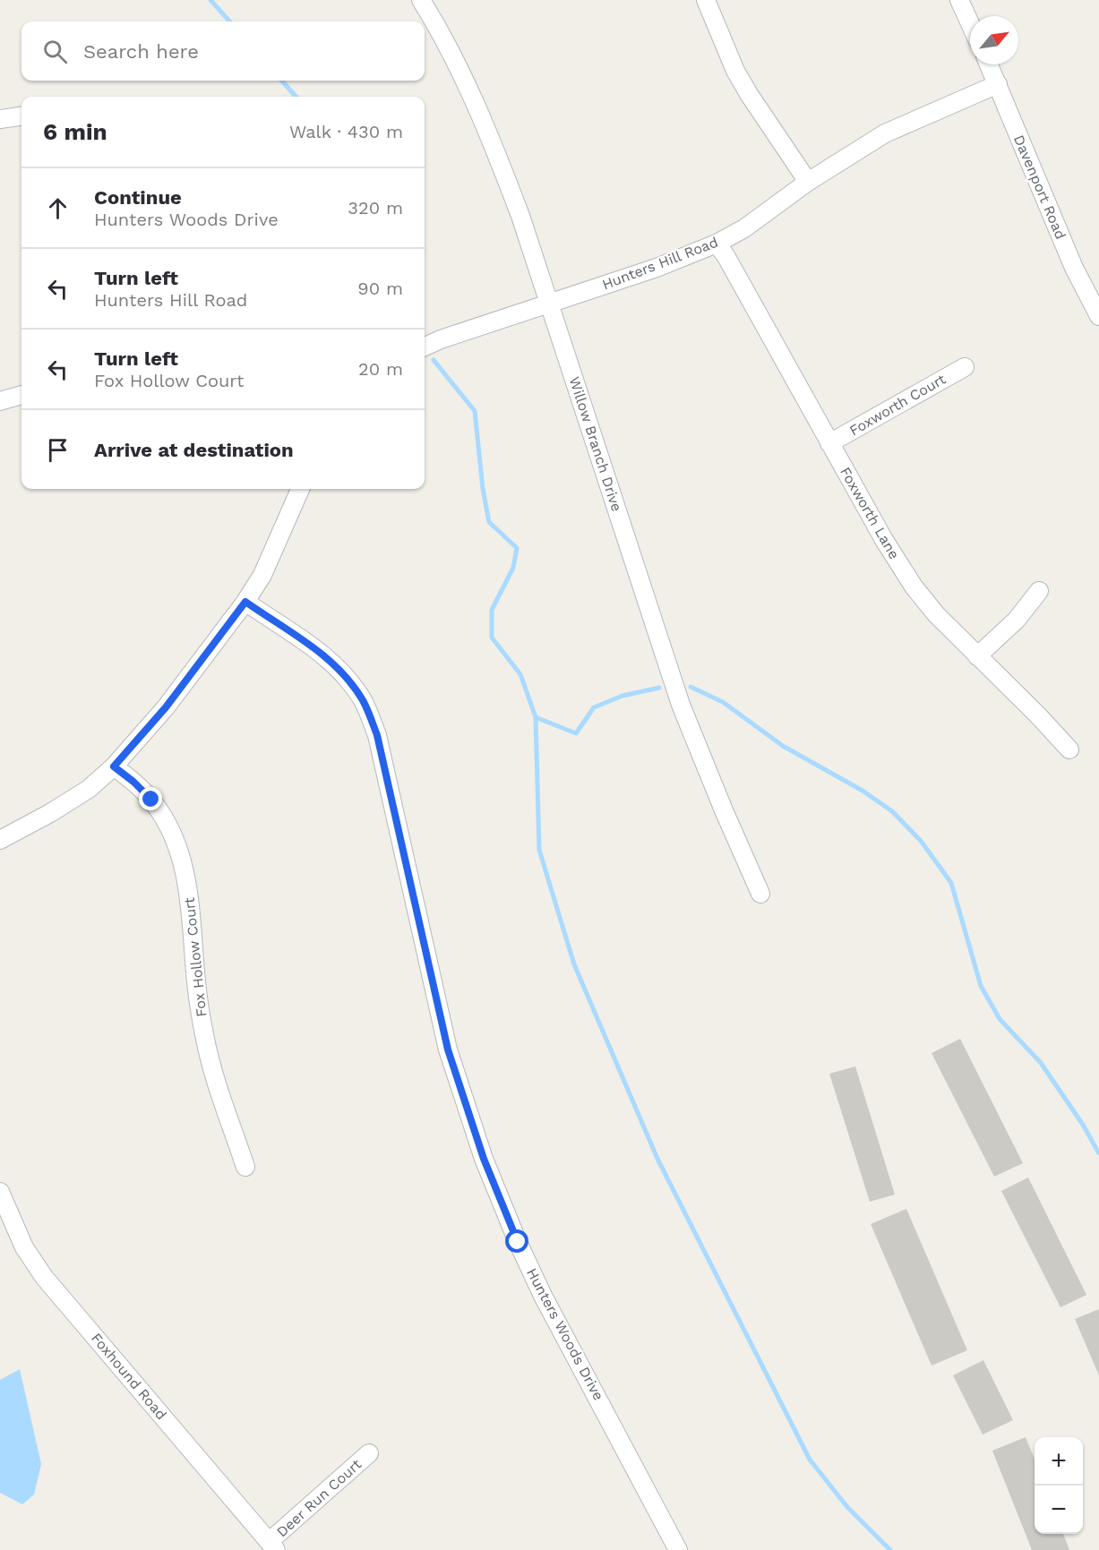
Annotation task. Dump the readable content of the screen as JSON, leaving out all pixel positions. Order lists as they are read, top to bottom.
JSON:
{
  "streets": {
    "street": [
      "Davenport Road",
      "Hunters Hill Road",
      "Foxworth Court",
      "Willow Branch Drive",
      "Foxworth Lane",
      "Fox Hollow Court",
      "Hunters Woods Drive",
      "Foxhound Road",
      "Deer Run Court"
    ]
  },
  "crossings": [
    ["Davenport Road", "Hunters Hill Road"],
    ["Hunters Hill Road", "Willow Branch Drive"],
    ["Hunters Hill Road", "Foxworth Lane"],
    ["Foxworth Court", "Foxworth Lane"],
    ["Foxhound Road", "Deer Run Court"]
  ],
  "north": "top right",
  "page": {
    "search": "Search here",
    "heading": ["6 min", "Walk · 430 m"],
    "list": [
      ["Continue", "Hunters Woods Drive", "320 m"],
      ["Turn left", "Hunters Hill Road", "90 m"],
      ["Turn left", "Fox Hollow Court", "20 m"],
      "Arrive at destination"
    ],
    "map_buttons": ["+", "−"]
  }
}
